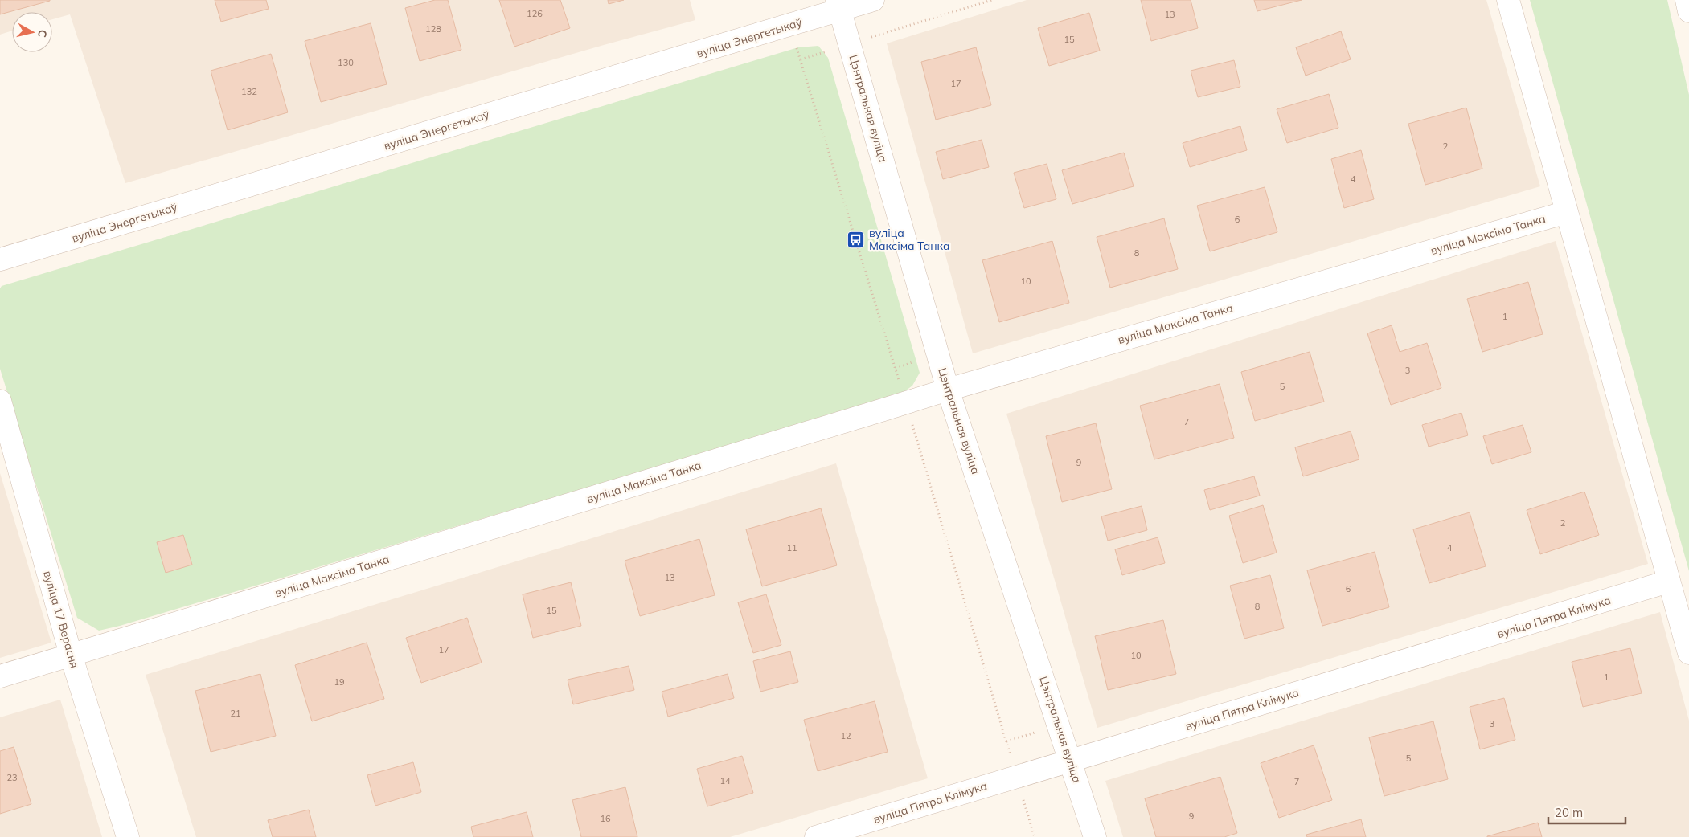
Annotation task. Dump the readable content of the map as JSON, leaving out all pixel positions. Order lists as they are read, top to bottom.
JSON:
{
  "streets": {
    "street": [
      "вуліца Энергетыкаў",
      "Цэнтральная вуліца",
      "вуліца Максіма Танка",
      "вуліца Пятра Клімука",
      "вуліца 17 Верасня"
    ]
  },
  "crossings": [
    ["вуліца Энергетыкаў", "Цэнтральная вуліца"],
    ["Цэнтральная вуліца", "вуліца Максіма Танка"],
    ["Цэнтральная вуліца", "вуліца Пятра Клімука"],
    ["вуліца Максіма Танка", "вуліца 17 Верасня"]
  ],
  "places": {
    "bus stop": ["вуліца Максіма Танка"]
  },
  "house_numbers": [
    "126",
    "13",
    "128",
    "15",
    "130",
    "17",
    "132",
    "2",
    "4",
    "6",
    "8",
    "10",
    "1",
    "3",
    "5",
    "7",
    "9",
    "2",
    "11",
    "4",
    "13",
    "6",
    "8",
    "15",
    "17",
    "10",
    "1",
    "19",
    "21",
    "3",
    "12",
    "5",
    "23",
    "14",
    "7",
    "9",
    "16"
  ],
  "scale_bar": "20 m",
  "north": "right"
}
